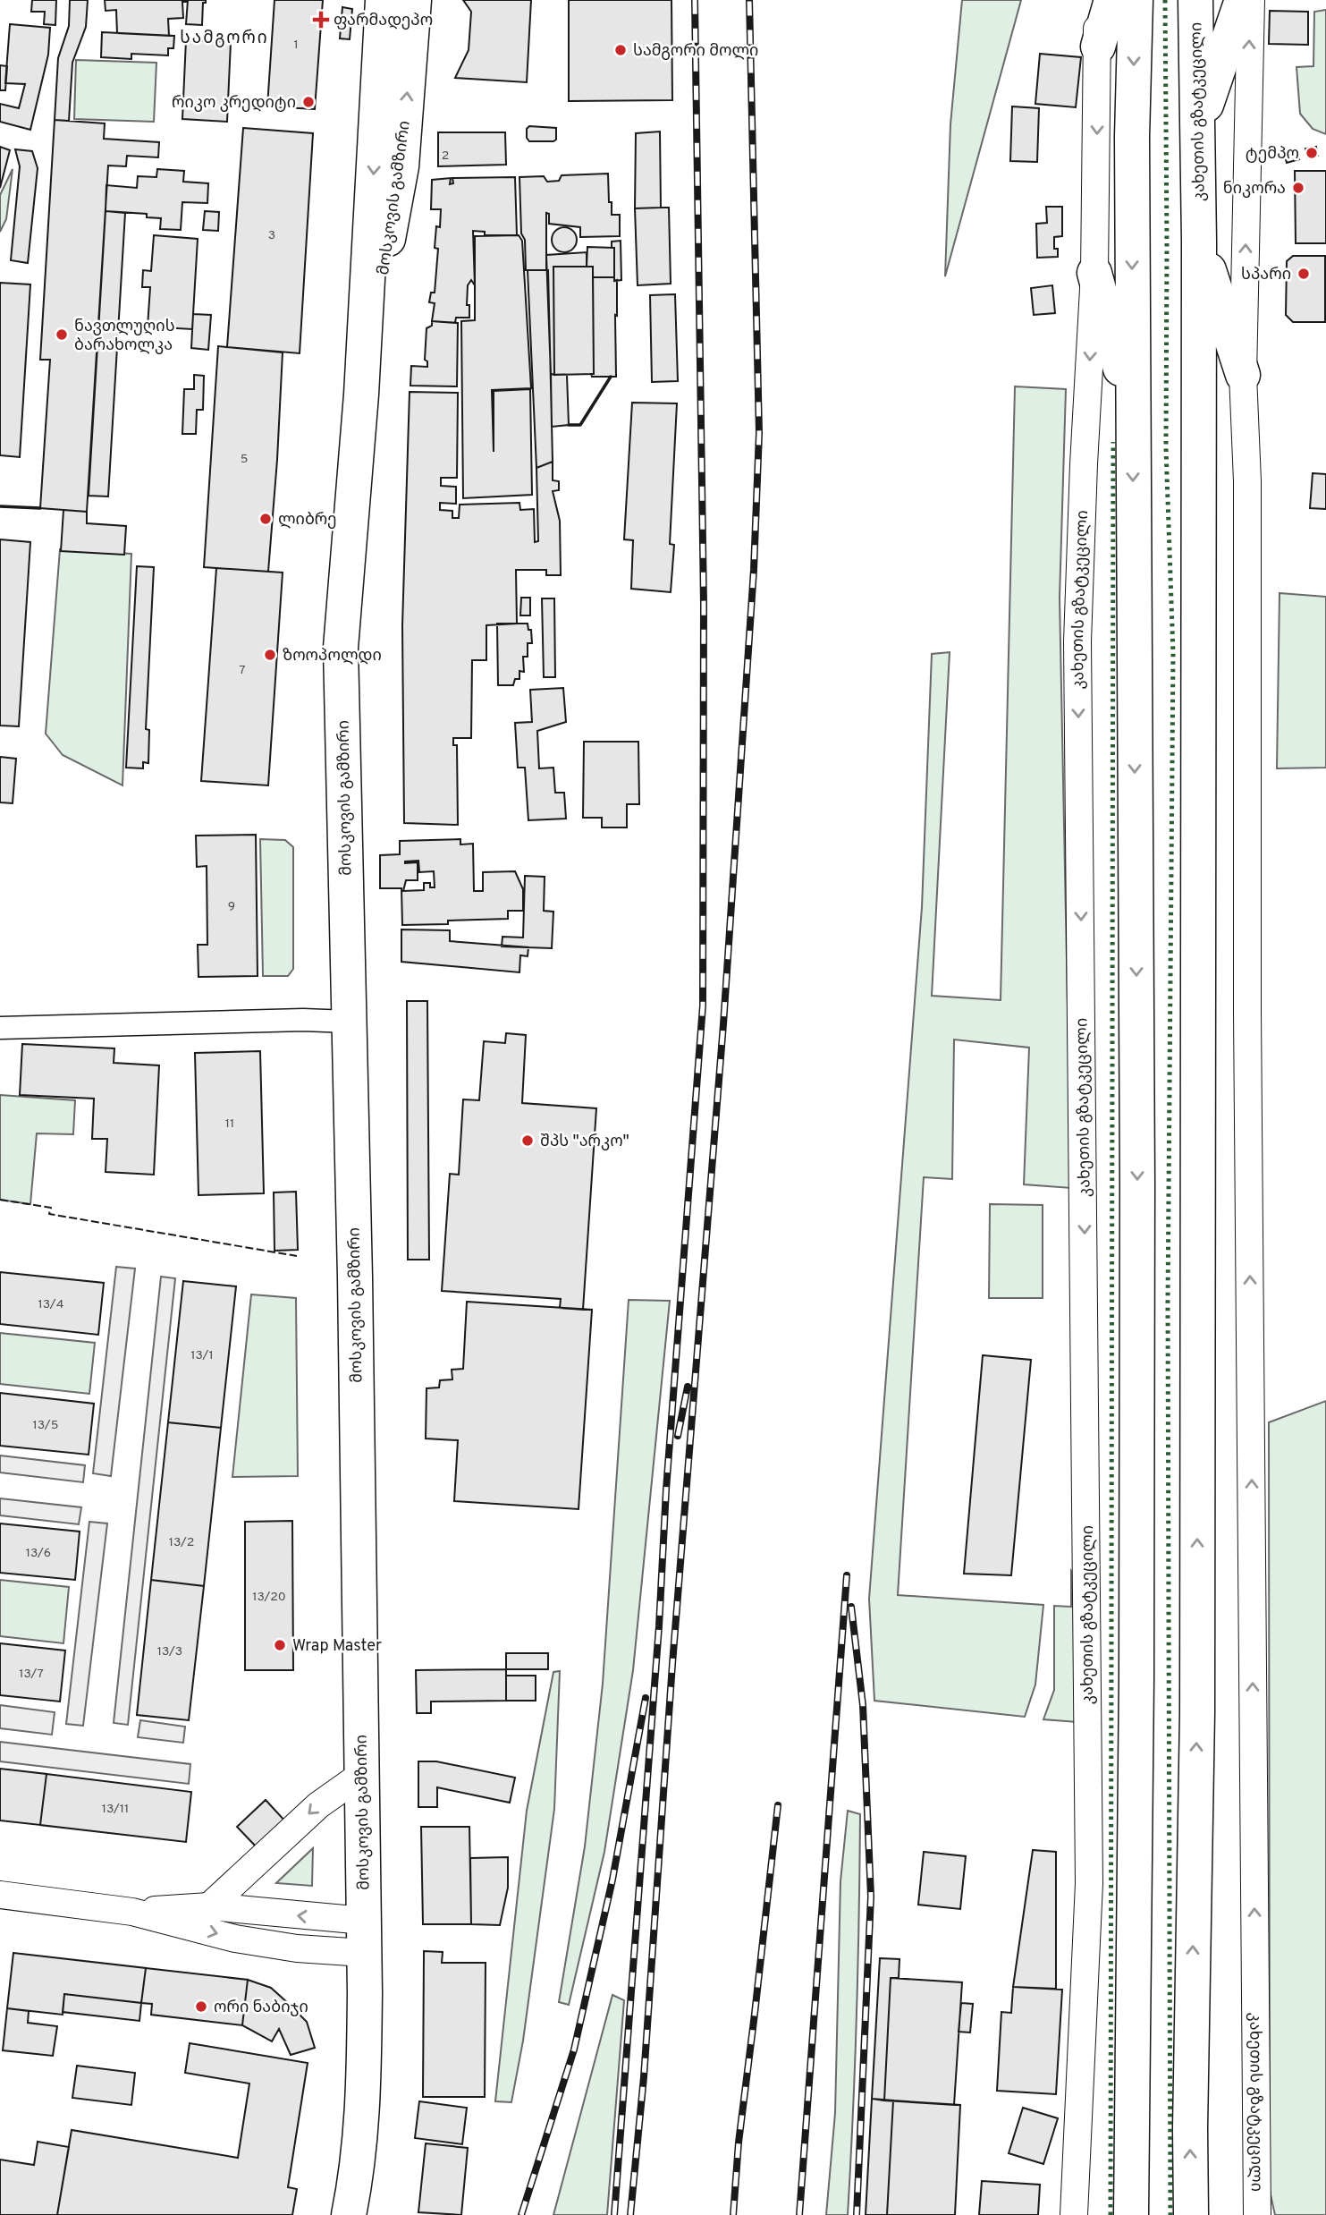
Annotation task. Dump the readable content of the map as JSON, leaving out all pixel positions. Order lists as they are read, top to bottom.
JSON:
{
  "streets": {
    "main road": ["კახეთის გზატკეცილი", "მოსკოვის გამზირი"]
  },
  "districts": ["სამგორი"],
  "places": {
    "health": ["ფარმადეპო"],
    "other": [
      "სამგორი მოლი",
      "რიკო კრედიტი",
      "ტემპო",
      "ნიკორა",
      "სპარი",
      "ნავთლუღის ბარახოლკა",
      "ლიბრე",
      "ზოოპოლდი",
      "შპს \"არკო\"",
      "Wrap Master",
      "ორი ნაბიჯი"
    ]
  },
  "house_numbers": [
    "1",
    "2",
    "3",
    "5",
    "7",
    "9",
    "11",
    "13/4",
    "13/1",
    "13/5",
    "13/2",
    "13/6",
    "13/20",
    "13/3",
    "13/7",
    "13/11"
  ]
}
